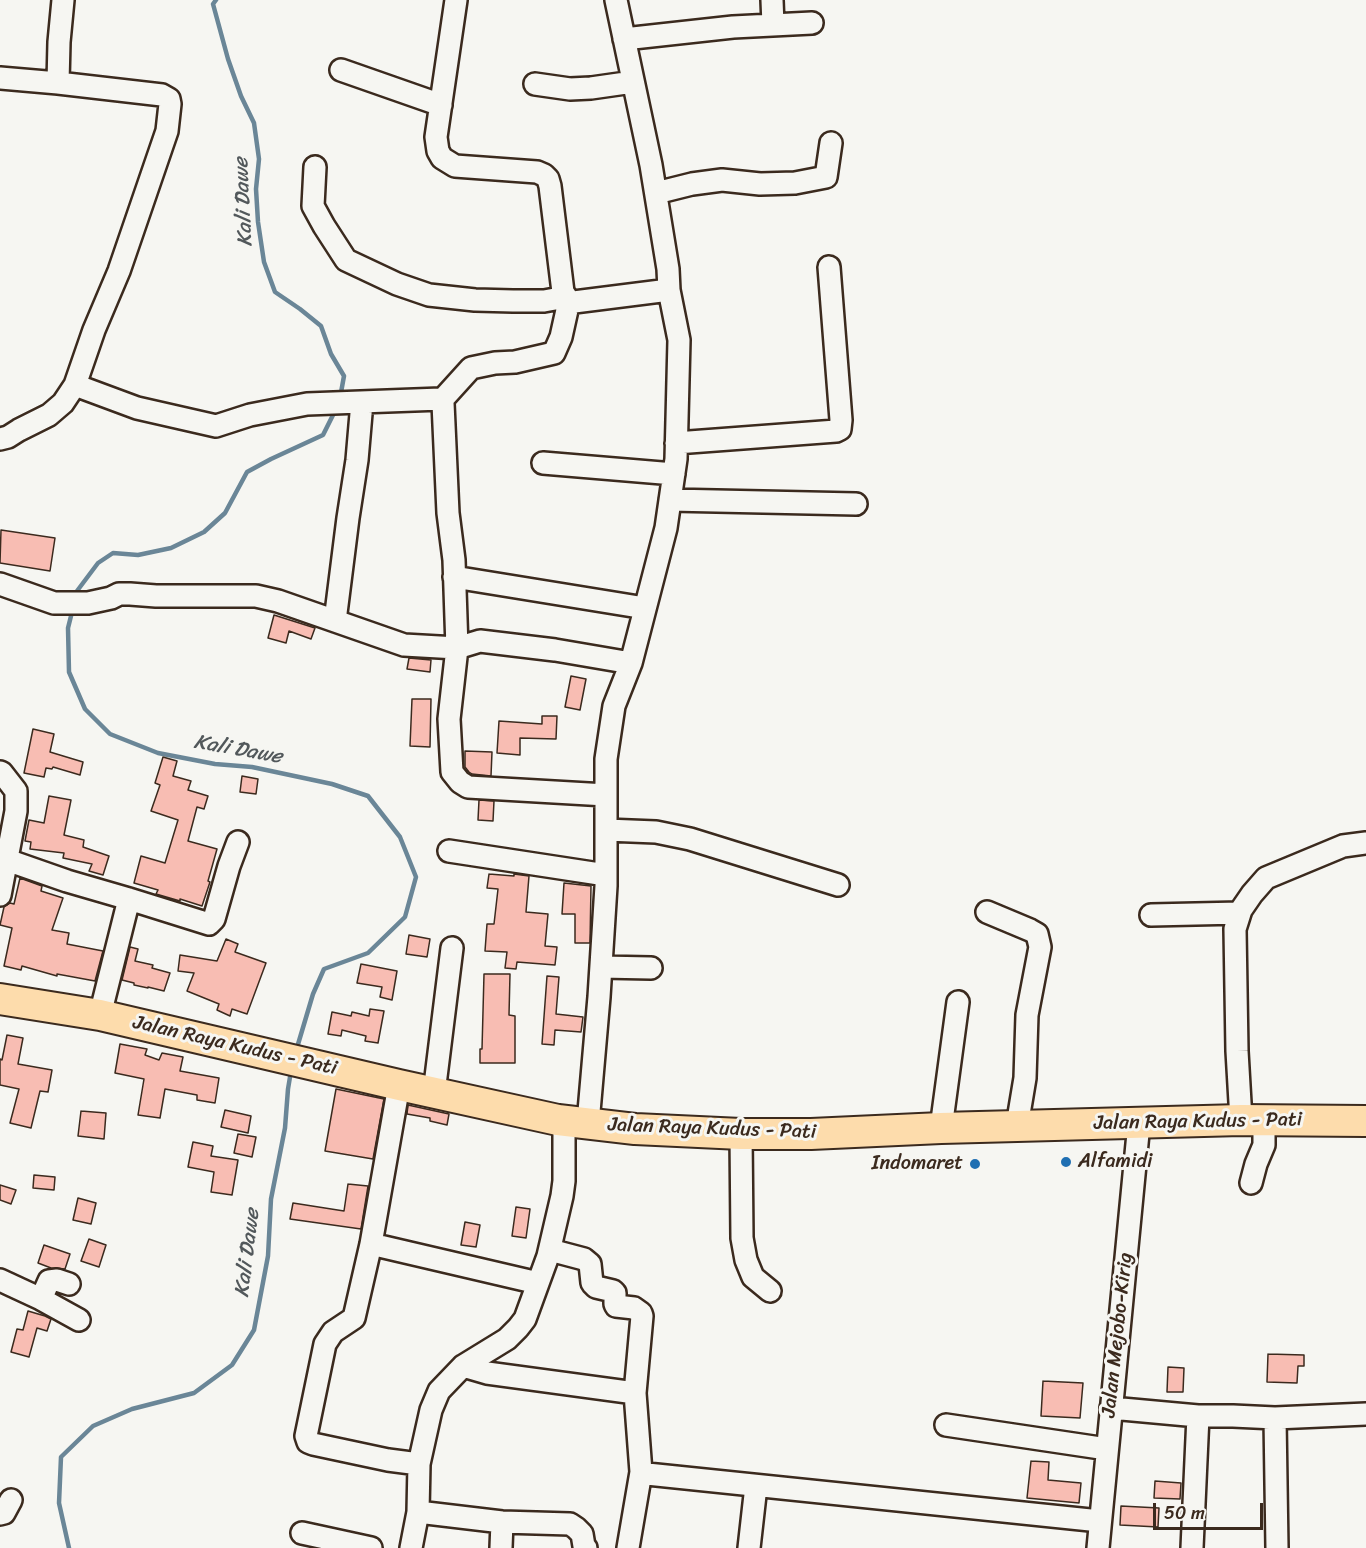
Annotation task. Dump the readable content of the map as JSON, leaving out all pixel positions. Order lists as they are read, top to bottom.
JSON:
{
  "streets": {
    "highway": ["Jalan Raya Kudus - Pati"],
    "street": ["Jalan Mejobo-Kirig"]
  },
  "crossings": [
    ["Jalan Raya Kudus - Pati", "Jalan Mejobo-Kirig"]
  ],
  "water": ["Kali Dawe"],
  "places": ["Alfamidi", "Indomaret"],
  "scale_bar": "50 m"
}
